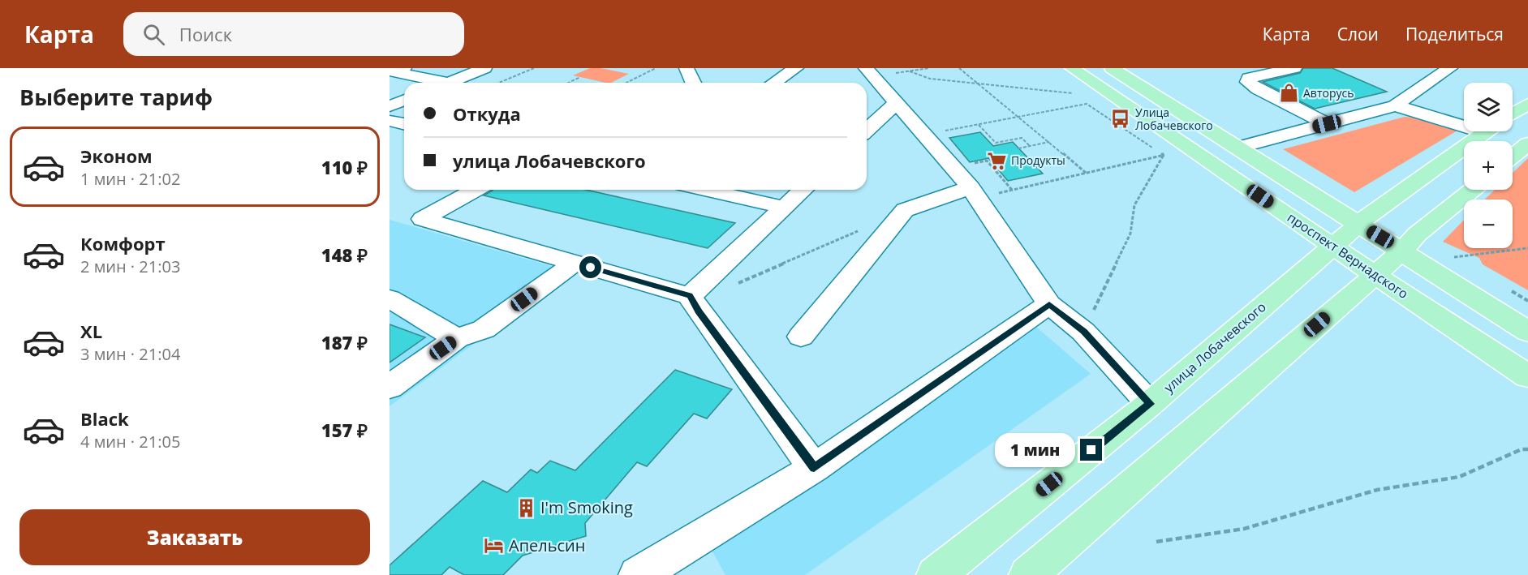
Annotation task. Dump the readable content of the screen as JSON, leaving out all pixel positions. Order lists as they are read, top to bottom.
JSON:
{
  "streets": {
    "main road": ["проспект Вернадского", "улица Лобачевского"]
  },
  "crossings": [
    ["проспект Вернадского", "улица Лобачевского"]
  ],
  "places": {
    "shop": ["Авторусь"],
    "bus stop": ["Улица Лобачевского"],
    "supermarket": ["Продукты"],
    "building": ["I'm Smoking"],
    "hotel": ["Апельсин"]
  },
  "page": {
    "header": "Карта",
    "search": "Поиск",
    "nav": ["Карта", "Слои", "Поделиться"],
    "heading": "Выберите тариф",
    "map_buttons": ["+", "−"],
    "banner": ["Откуда", "улица Лобачевского"],
    "list": [
      {
        "name": "Эконом",
        "note": "1 мин · 21:02",
        "value": "110 ₽"
      },
      {
        "name": "Комфорт",
        "note": "2 мин · 21:03",
        "value": "148 ₽"
      },
      {
        "name": "XL",
        "note": "3 мин · 21:04",
        "value": "187 ₽"
      },
      {
        "name": "Black",
        "note": "4 мин · 21:05",
        "value": "157 ₽"
      }
    ],
    "bubble": "1 мин",
    "buttons": "Заказать"
  }
}
